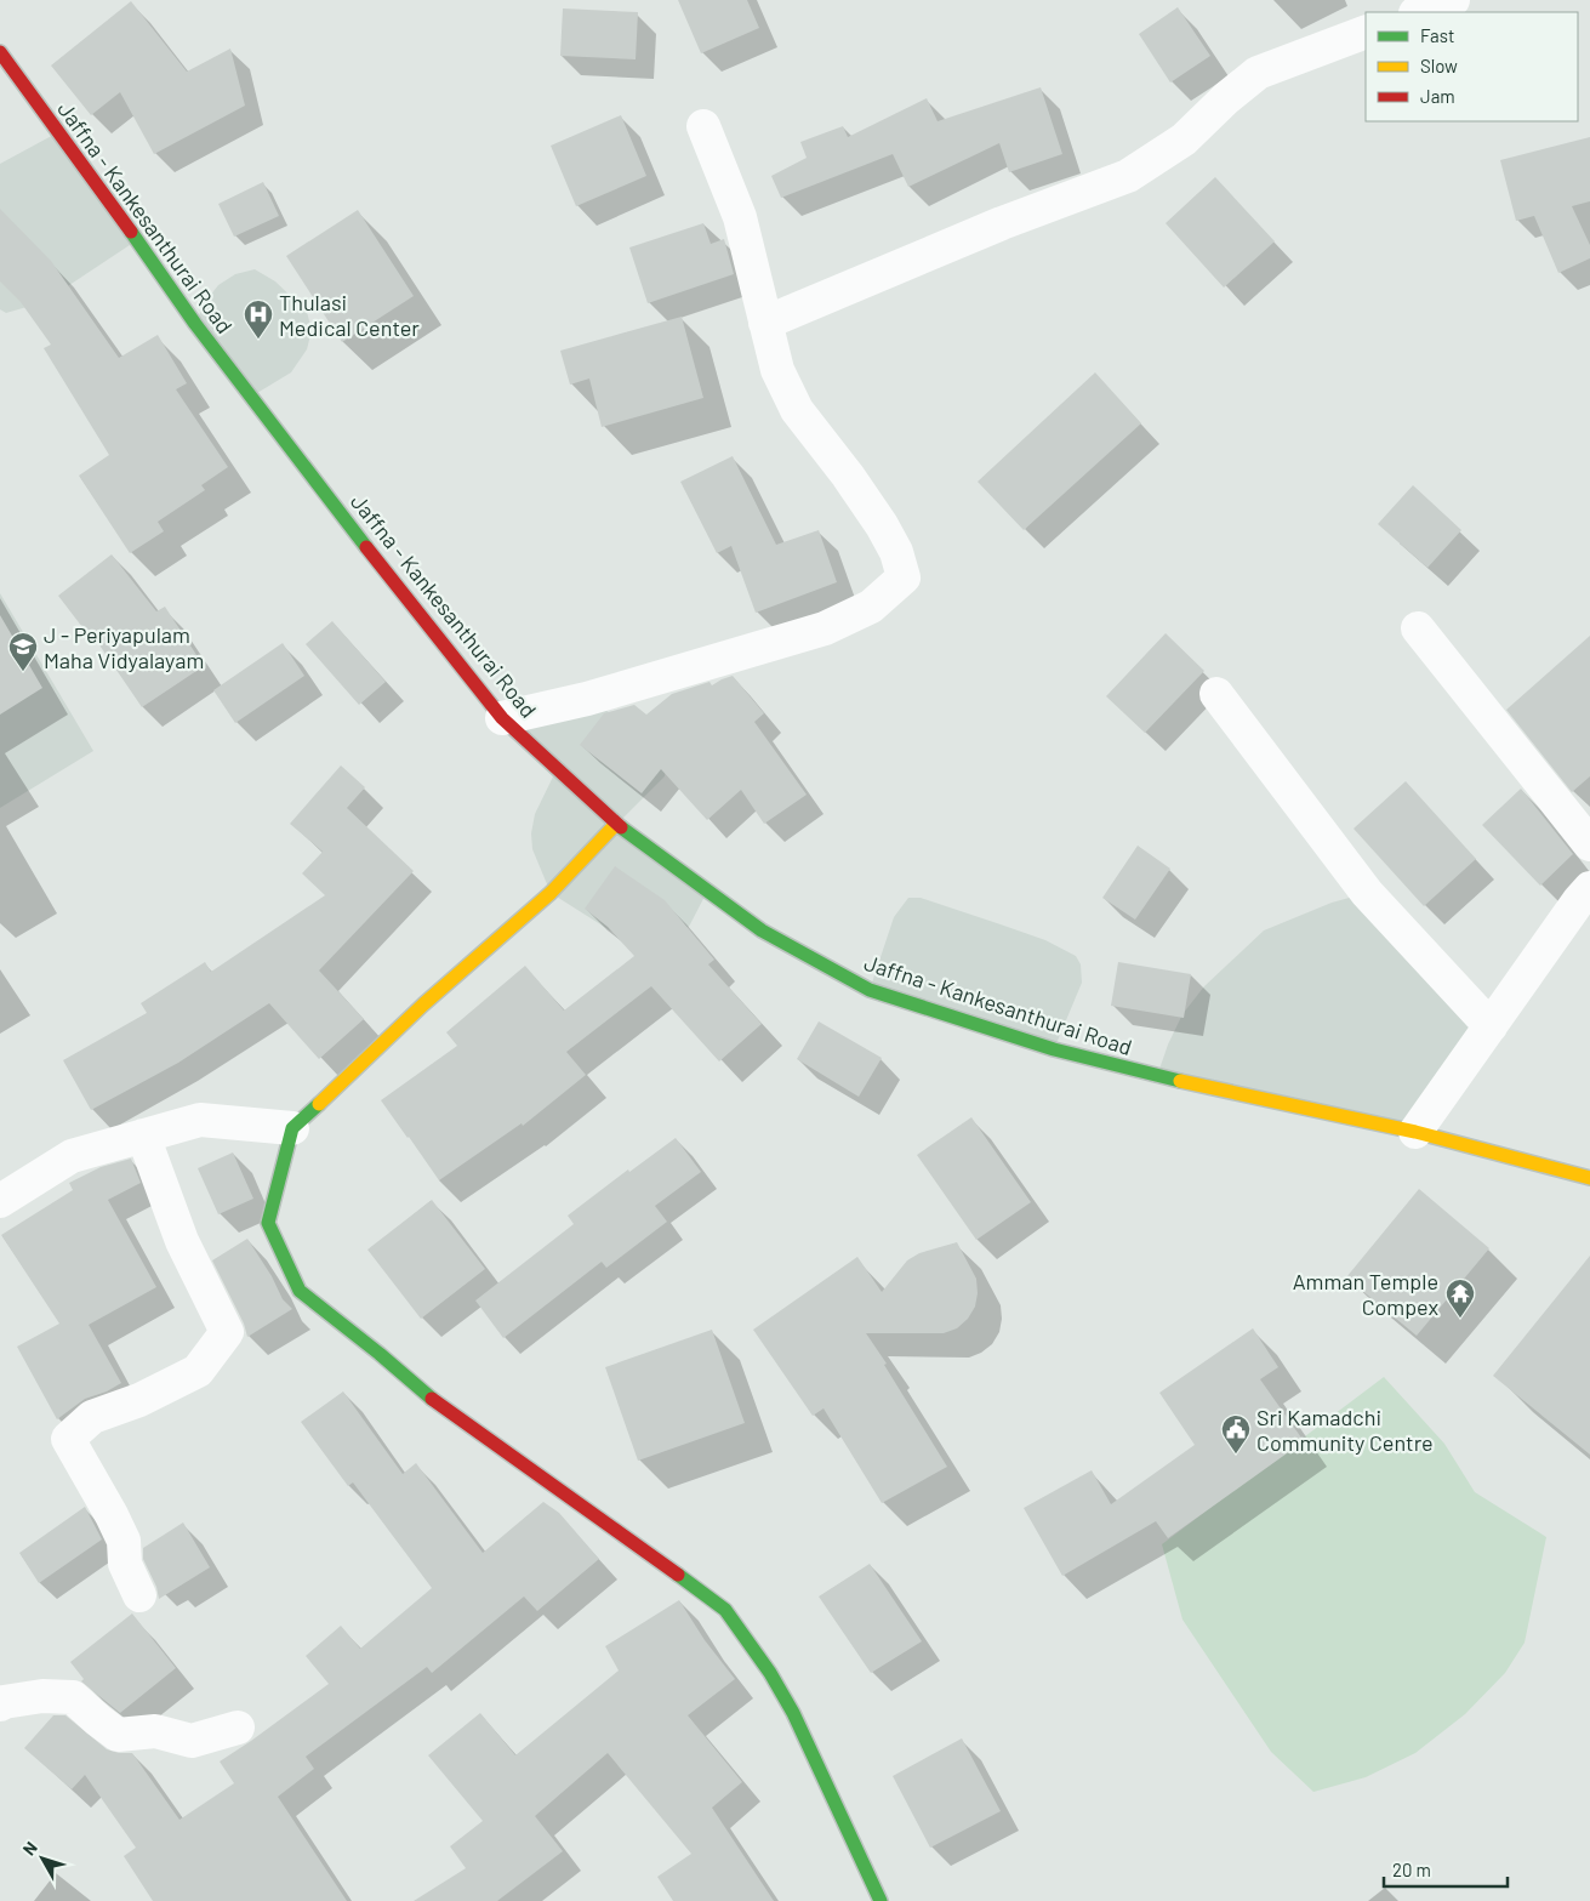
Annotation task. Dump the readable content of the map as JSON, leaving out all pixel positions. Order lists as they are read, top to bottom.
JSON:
{
  "streets": {
    "main road": ["Jaffna - Kankesanthurai Road"]
  },
  "places": {
    "hospital": ["Thulasi Medical Center"],
    "school or university": ["J - Periyapulam Maha Vidyalayam"],
    "temple": ["Amman Temple Compex"],
    "public building": ["Sri Kamadchi Community Centre"]
  },
  "legend": ["Fast", "Slow", "Jam"],
  "scale_bar": "20 m",
  "north": "top left"
}
